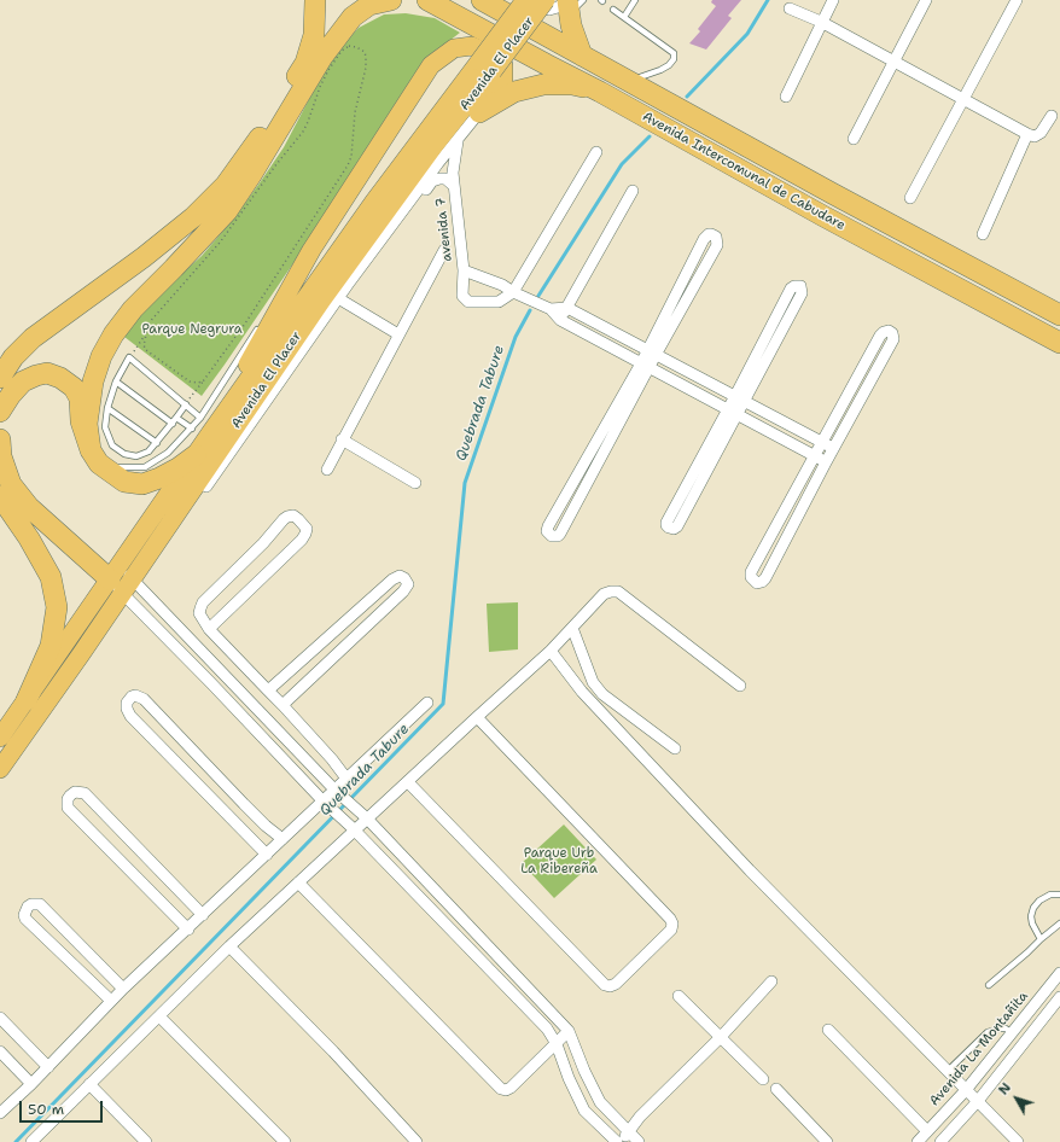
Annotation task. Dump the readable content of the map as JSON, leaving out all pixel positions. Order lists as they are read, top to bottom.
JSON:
{
  "streets": {
    "highway": ["Avenida Intercomunal de Cabudare"],
    "main road": ["Avenida El Placer"],
    "street": ["avenida 7", "Avenida La Montañita"]
  },
  "water": ["Quebrada Tabure"],
  "parks": ["Parque Negrura", "Parque Urb La Ribereña"],
  "scale_bar": "50 m",
  "north": "top left"
}
